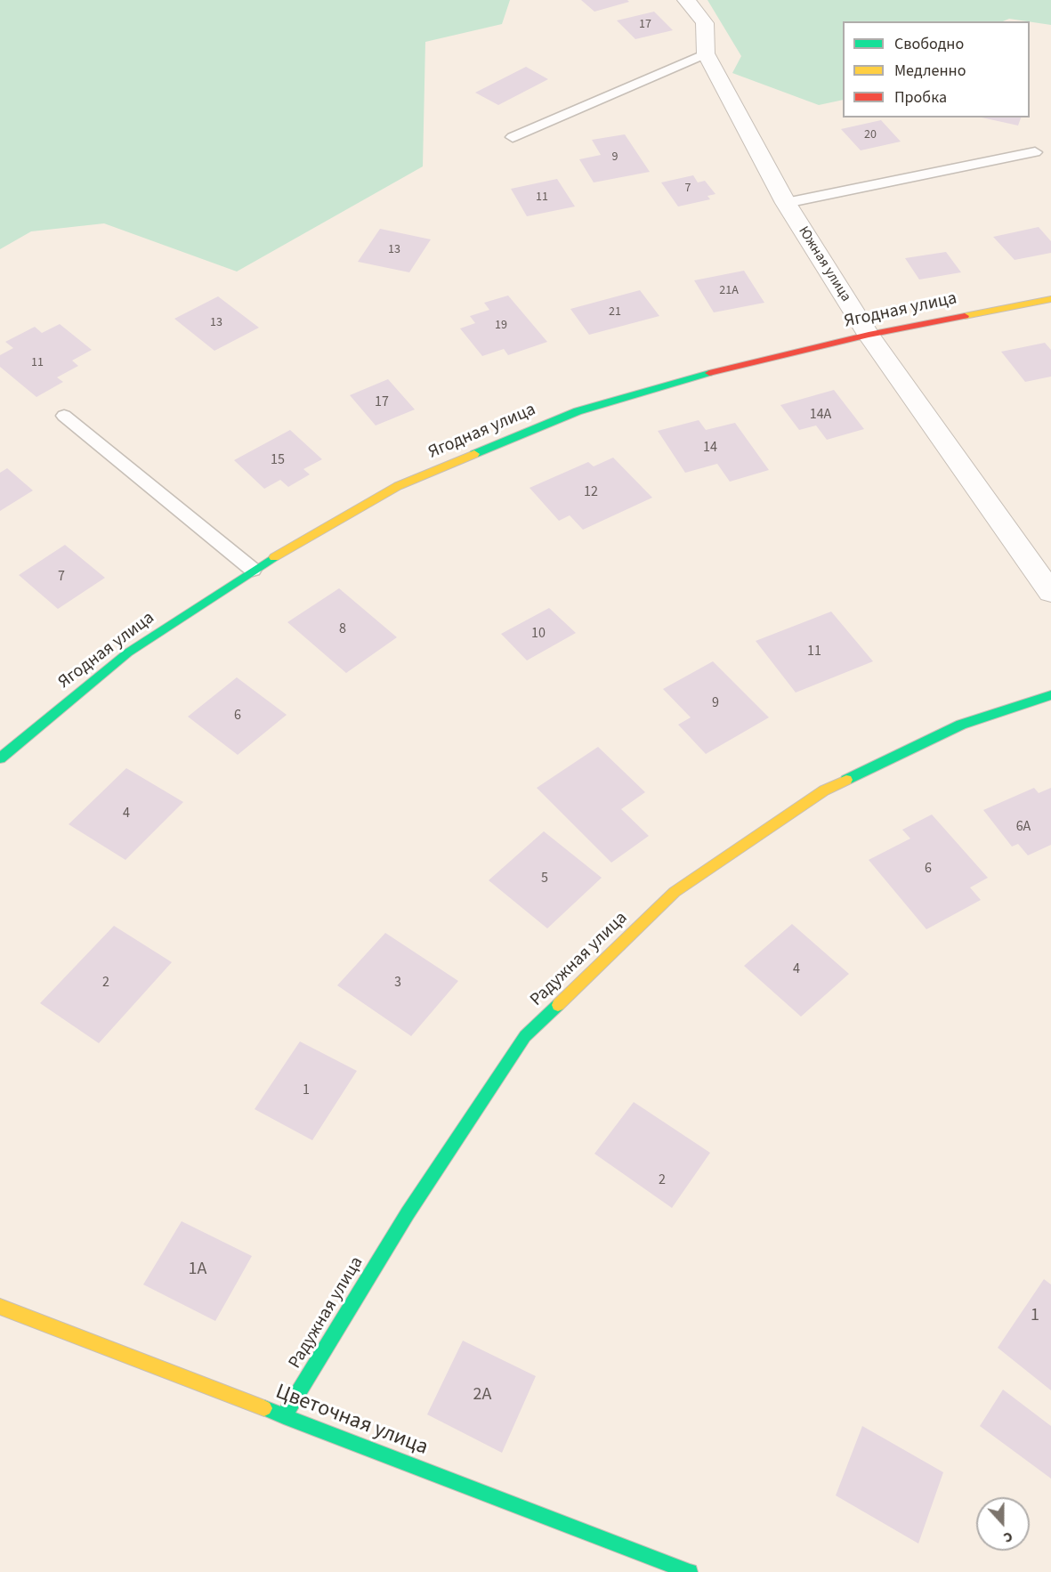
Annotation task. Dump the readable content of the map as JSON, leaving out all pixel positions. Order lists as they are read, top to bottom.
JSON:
{
  "streets": {
    "street": [
      "Южная улица",
      "Ягодная улица",
      "Радужная улица",
      "Цветочная улица"
    ]
  },
  "crossings": [
    ["Южная улица", "Ягодная улица"],
    ["Радужная улица", "Цветочная улица"]
  ],
  "house_numbers": [
    "17",
    "20",
    "9",
    "7",
    "11",
    "13",
    "21А",
    "21",
    "13",
    "19",
    "11",
    "17",
    "14А",
    "14",
    "15",
    "12",
    "7",
    "8",
    "10",
    "11",
    "9",
    "6",
    "4",
    "6А",
    "6",
    "5",
    "4",
    "2",
    "3",
    "1",
    "2",
    "1А",
    "1",
    "2А"
  ],
  "legend": ["Свободно", "Медленно", "Пробка"],
  "north": "bottom"
}
